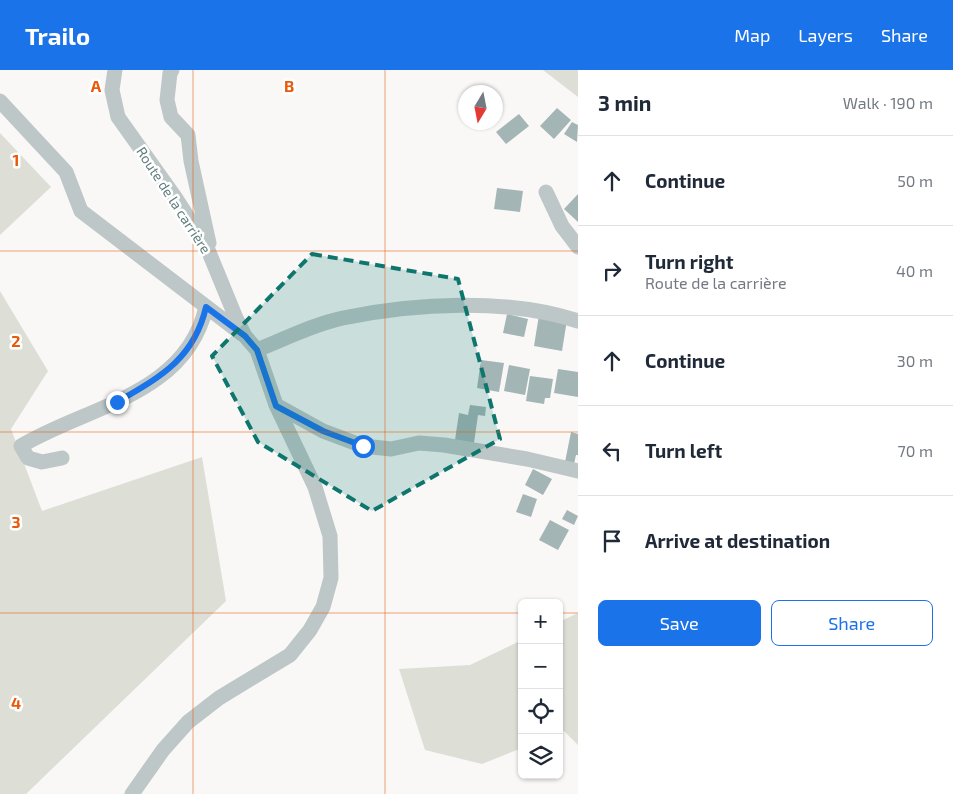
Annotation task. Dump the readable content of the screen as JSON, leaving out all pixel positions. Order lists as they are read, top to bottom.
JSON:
{
  "streets": {
    "street": ["Route de la carrière"]
  },
  "north": "bottom",
  "page": {
    "header": "Trailo",
    "nav": ["Map", "Layers", "Share"],
    "heading": ["3 min", "Walk · 190 m"],
    "list": [
      ["Continue", "50 m"],
      ["Turn right", "Route de la carrière", "40 m"],
      ["Continue", "30 m"],
      ["Turn left", "70 m"],
      "Arrive at destination"
    ],
    "buttons": ["Save", "Share"],
    "map_buttons": ["+", "−"]
  },
  "grid": {
    "columns": ["A", "B"],
    "rows": [
      "1",
      "2",
      "3",
      "4"
    ]
  }
}
